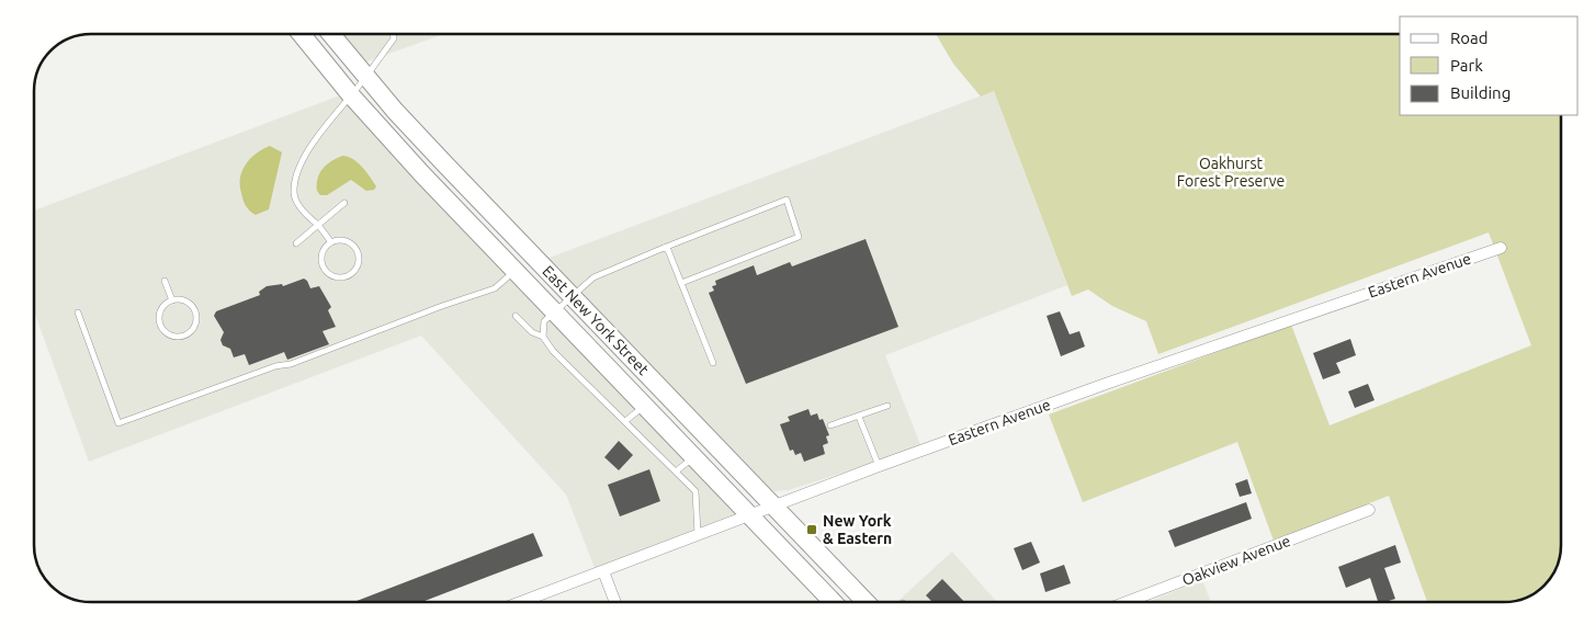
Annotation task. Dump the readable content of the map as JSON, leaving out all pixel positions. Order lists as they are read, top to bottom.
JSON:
{
  "streets": {
    "main road": ["East New York Street"],
    "street": ["Eastern Avenue", "Oakview Avenue"]
  },
  "crossings": [
    ["Eastern Avenue", "East New York Street"]
  ],
  "parks": ["Oakhurst Forest Preserve"],
  "places": {
    "transit": ["New York & Eastern"]
  },
  "legend": ["Road", "Park", "Building"]
}
